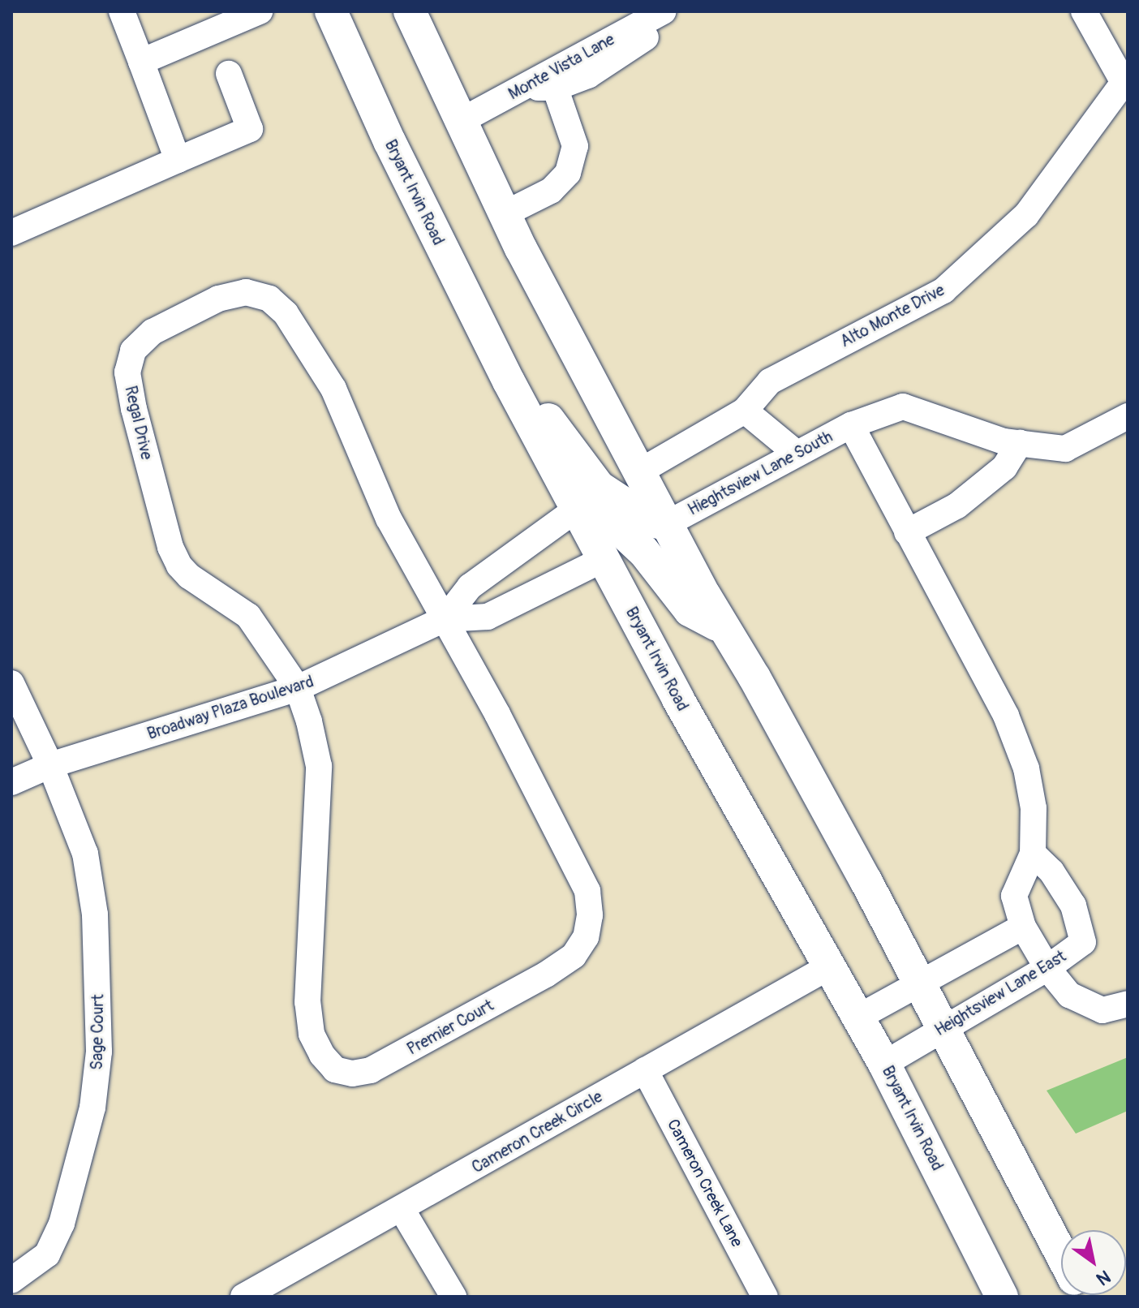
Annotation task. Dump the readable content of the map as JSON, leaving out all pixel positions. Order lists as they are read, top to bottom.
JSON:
{
  "streets": {
    "main road": ["Bryant Irvin Road"],
    "lane": [
      "Monte Vista Lane",
      "Alto Monte Drive",
      "Regal Drive",
      "Hieghtsview Lane South",
      "Broadway Plaza Boulevard",
      "Heightsview Lane East",
      "Premier Court",
      "Sage Court",
      "Cameron Creek Circle",
      "Cameron Creek Lane"
    ]
  },
  "crossings": [
    ["Bryant Irvin Road", "Broadway Plaza Boulevard"],
    ["Bryant Irvin Road", "Heightsview Lane East"],
    ["Bryant Irvin Road", "Cameron Creek Circle"],
    ["Regal Drive", "Broadway Plaza Boulevard"],
    ["Regal Drive", "Premier Court"],
    ["Hieghtsview Lane South", "Heightsview Lane East"],
    ["Broadway Plaza Boulevard", "Premier Court"],
    ["Broadway Plaza Boulevard", "Sage Court"],
    ["Cameron Creek Circle", "Cameron Creek Lane"]
  ],
  "north": "bottom right"
}
